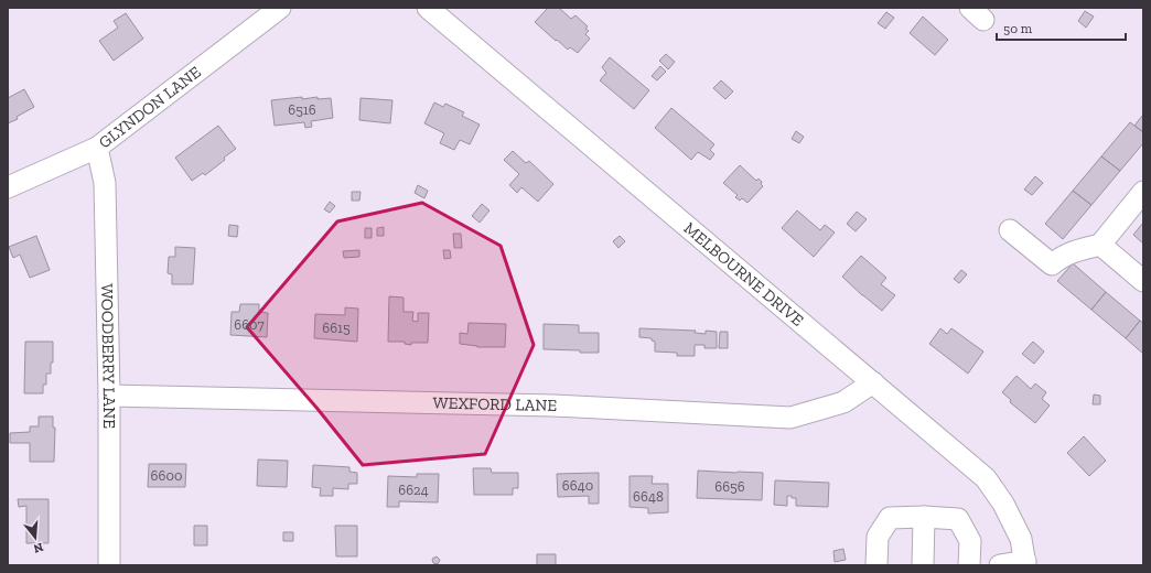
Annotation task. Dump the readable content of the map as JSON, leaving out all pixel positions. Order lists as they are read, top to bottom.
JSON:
{
  "streets": {
    "street": [
      "GLYNDON LANE",
      "MELBOURNE DRIVE",
      "WOODBERRY LANE",
      "WEXFORD LANE"
    ]
  },
  "crossings": [
    ["GLYNDON LANE", "WOODBERRY LANE"],
    ["MELBOURNE DRIVE", "WEXFORD LANE"],
    ["WOODBERRY LANE", "WEXFORD LANE"]
  ],
  "house_numbers": [
    "6516",
    "6607",
    "6615",
    "6600",
    "6640",
    "6656",
    "6624",
    "6648"
  ],
  "scale_bar": "50 m",
  "north": "bottom"
}
